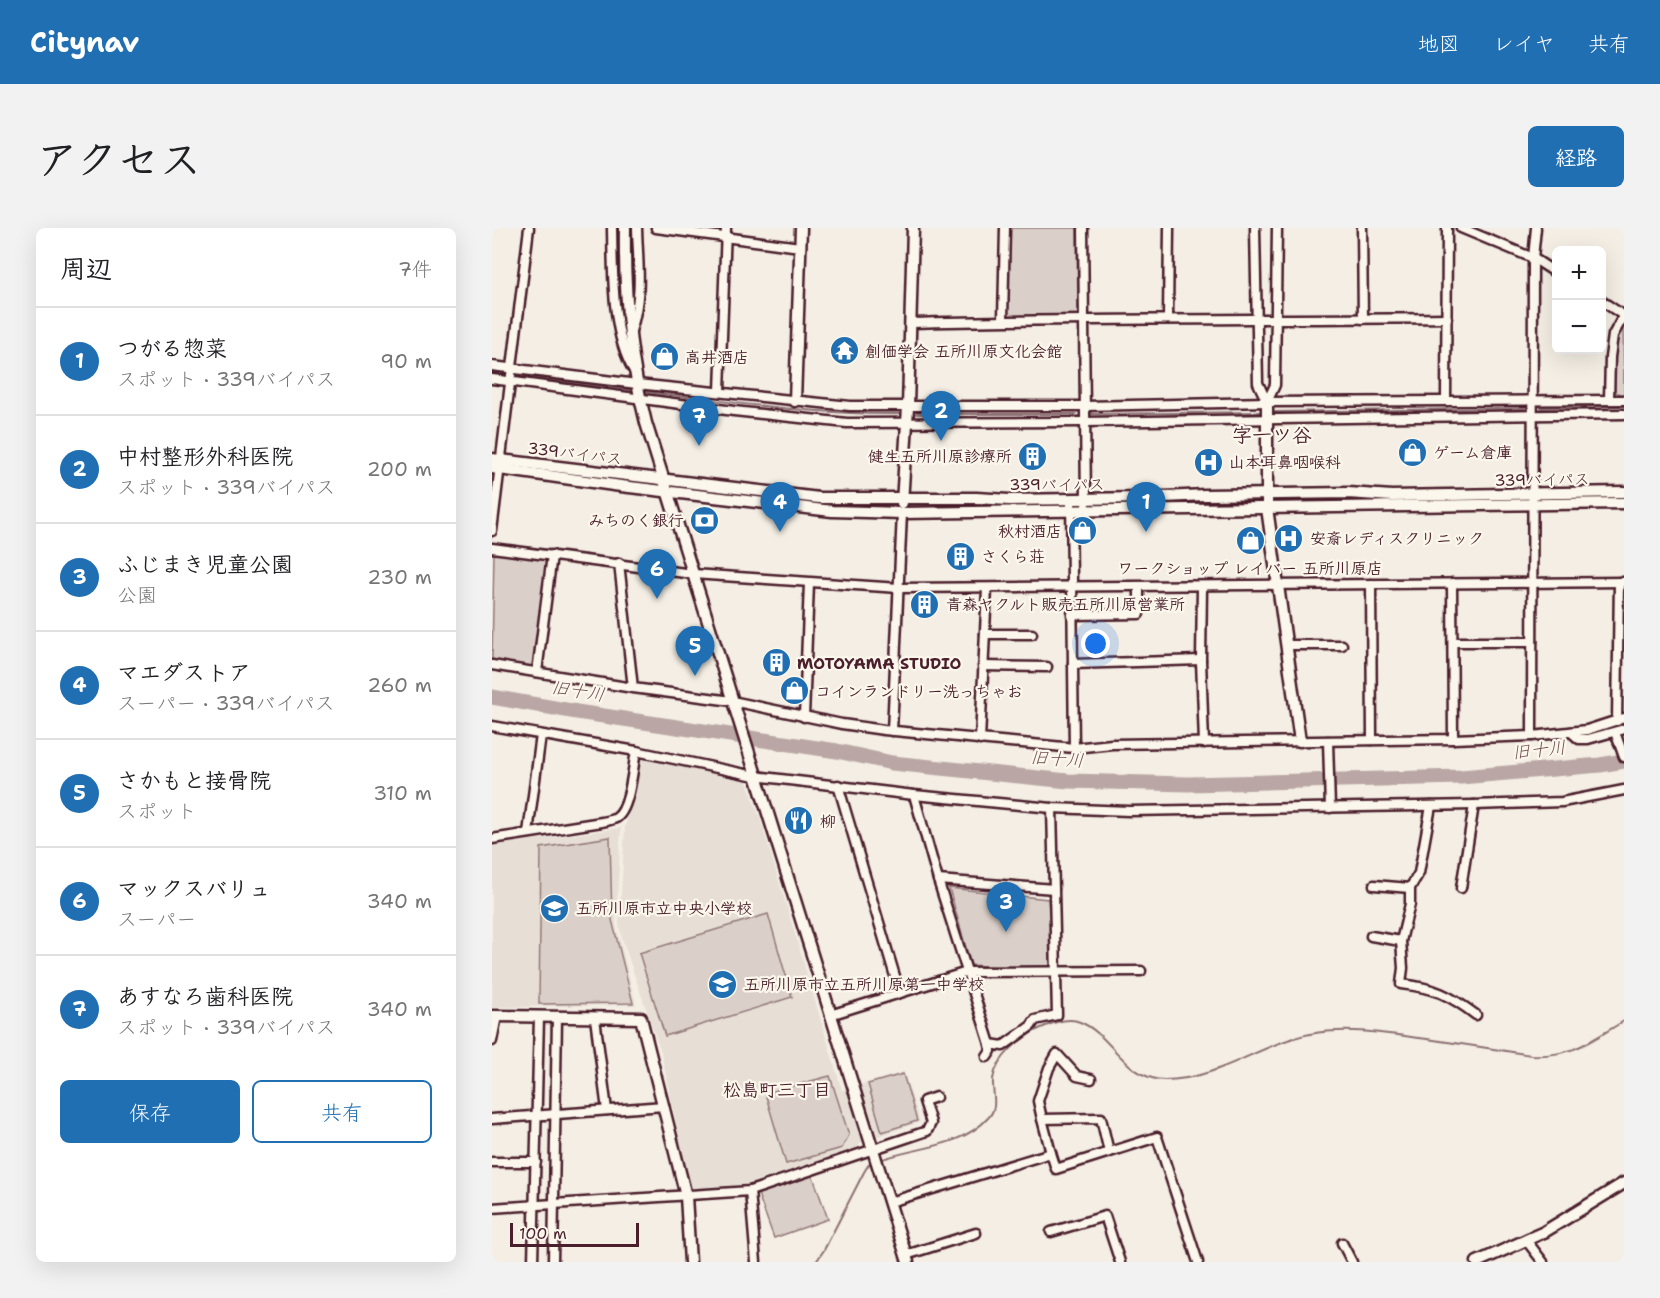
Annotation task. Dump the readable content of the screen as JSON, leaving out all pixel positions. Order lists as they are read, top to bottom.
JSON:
{
  "streets": {
    "street": ["339バイパス"]
  },
  "districts": ["字一ツ谷", "松島町三丁目"],
  "water": ["旧十川"],
  "places": {
    "temple": ["創価学会 五所川原文化会館"],
    "shop": [
      "高井酒店",
      "ゲーム倉庫",
      "秋村酒店",
      "ワークショップ レイバー 五所川原店",
      "コインランドリー洗っちゃお"
    ],
    "building": [
      "健生五所川原診療所",
      "さくら荘",
      "青森ヤクルト販売五所川原営業所",
      "MOTOYAMA STUDIO"
    ],
    "hospital": ["山本耳鼻咽喉科", "安斎レディスクリニック"],
    "bank": ["みちのく銀行"],
    "restaurant": ["柳"],
    "school or university": ["五所川原市立中央小学校", "五所川原市立五所川原第一中学校"]
  },
  "scale_bar": "100 m",
  "page": {
    "header": "Citynav",
    "nav": ["地図", "レイヤ", "共有"],
    "title": "アクセス",
    "buttons": [
      "経路",
      ["保存", "共有"]
    ],
    "heading": ["周辺", "7件"],
    "map_buttons": ["+", "−"],
    "list": [
      {
        "mark": "1",
        "name": "つがる惣菜",
        "note": "スポット · 339バイパス",
        "value": "90 m"
      },
      {
        "mark": "2",
        "name": "中村整形外科医院",
        "note": "スポット · 339バイパス",
        "value": "200 m"
      },
      {
        "mark": "3",
        "name": "ふじまき児童公園",
        "note": "公園",
        "value": "230 m"
      },
      {
        "mark": "4",
        "name": "マエダストア",
        "note": "スーパー · 339バイパス",
        "value": "260 m"
      },
      {
        "mark": "5",
        "name": "さかもと接骨院",
        "note": "スポット",
        "value": "310 m"
      },
      {
        "mark": "6",
        "name": "マックスバリュ",
        "note": "スーパー",
        "value": "340 m"
      },
      {
        "mark": "7",
        "name": "あすなろ歯科医院",
        "note": "スポット · 339バイパス",
        "value": "340 m"
      }
    ],
    "pins": [
      "2",
      "7",
      "1",
      "4",
      "6",
      "5",
      "3"
    ],
    "scale": "100 m"
  }
}
